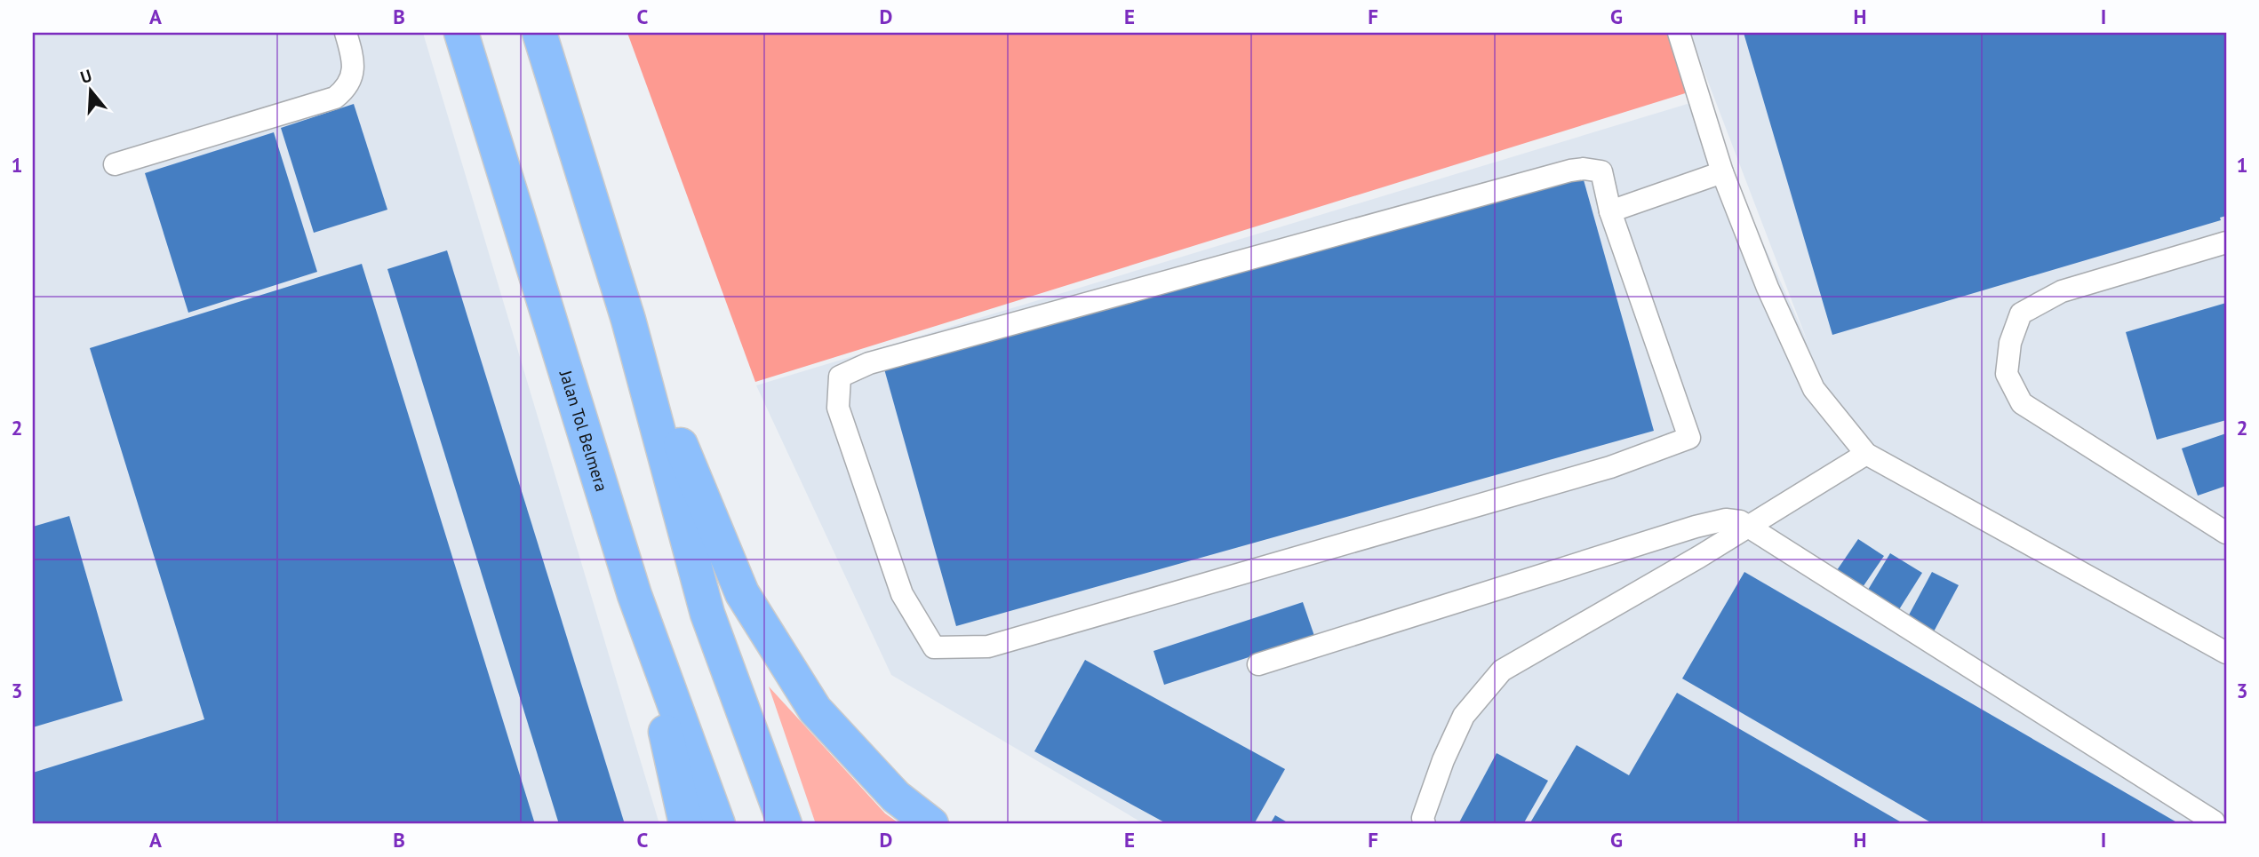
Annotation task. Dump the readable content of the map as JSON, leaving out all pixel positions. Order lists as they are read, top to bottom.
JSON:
{
  "streets": {
    "highway": ["Jalan Tol Belmera"]
  },
  "north": "top",
  "grid": {
    "columns": [
      "A",
      "B",
      "C",
      "D",
      "E",
      "F",
      "G",
      "H",
      "I"
    ],
    "rows": ["1", "2", "3"]
  }
}
